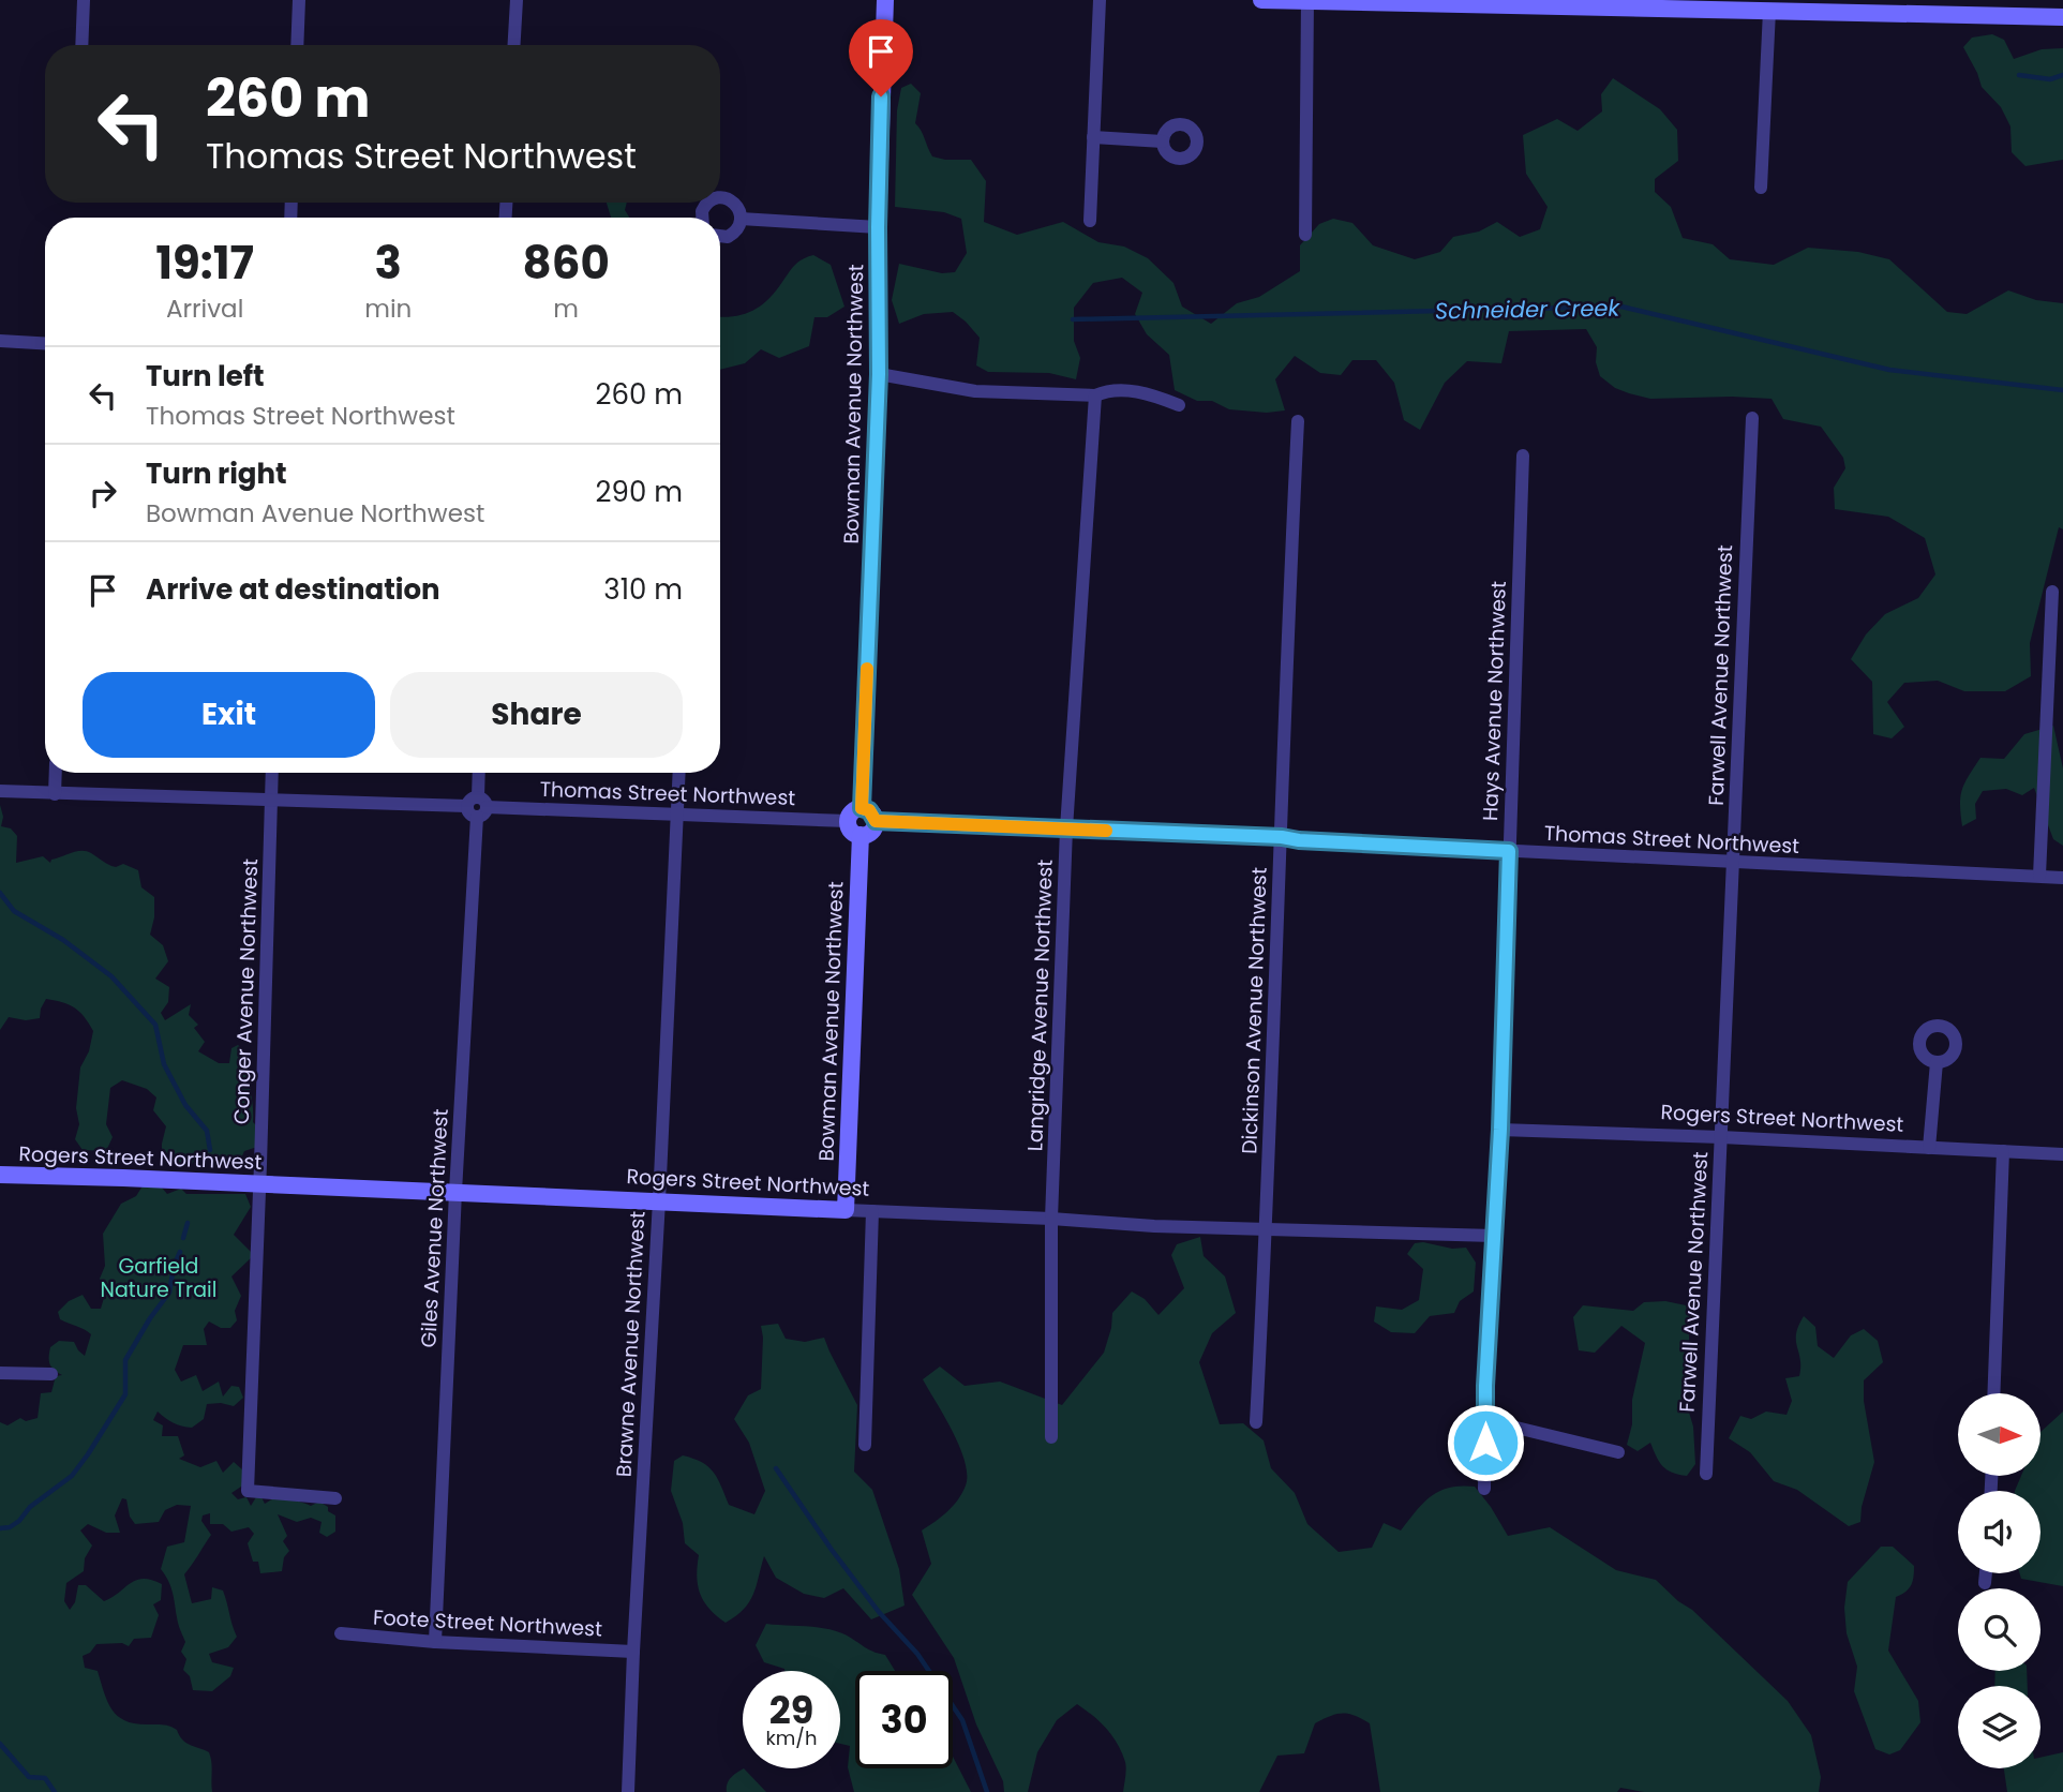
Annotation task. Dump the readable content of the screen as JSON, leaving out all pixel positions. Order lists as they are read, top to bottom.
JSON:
{
  "streets": {
    "street": [
      "Bowman Avenue Northwest",
      "Farwell Avenue Northwest",
      "Hays Avenue Northwest",
      "Thomas Street Northwest",
      "Conger Avenue Northwest",
      "Langridge Avenue Northwest",
      "Dickinson Avenue Northwest",
      "Rogers Street Northwest",
      "Giles Avenue Northwest",
      "Brawne Avenue Northwest",
      "Foote Street Northwest"
    ]
  },
  "crossings": [
    ["Bowman Avenue Northwest", "Thomas Street Northwest"],
    ["Bowman Avenue Northwest", "Rogers Street Northwest"],
    ["Farwell Avenue Northwest", "Thomas Street Northwest"],
    ["Farwell Avenue Northwest", "Rogers Street Northwest"],
    ["Hays Avenue Northwest", "Thomas Street Northwest"],
    ["Hays Avenue Northwest", "Rogers Street Northwest"],
    ["Thomas Street Northwest", "Conger Avenue Northwest"],
    ["Thomas Street Northwest", "Langridge Avenue Northwest"],
    ["Thomas Street Northwest", "Dickinson Avenue Northwest"],
    ["Thomas Street Northwest", "Giles Avenue Northwest"],
    ["Thomas Street Northwest", "Brawne Avenue Northwest"],
    ["Conger Avenue Northwest", "Rogers Street Northwest"],
    ["Langridge Avenue Northwest", "Rogers Street Northwest"],
    ["Dickinson Avenue Northwest", "Rogers Street Northwest"],
    ["Rogers Street Northwest", "Giles Avenue Northwest"],
    ["Rogers Street Northwest", "Brawne Avenue Northwest"],
    ["Giles Avenue Northwest", "Foote Street Northwest"],
    ["Brawne Avenue Northwest", "Foote Street Northwest"]
  ],
  "water": ["Schneider Creek"],
  "parks": ["Garfield Nature Trail"],
  "north": "right",
  "page": {
    "turn": ["260 m", "Thomas Street Northwest"],
    "eta": [
      "19:17",
      "Arrival",
      "3",
      "min",
      "860",
      "m"
    ],
    "list": [
      {
        "name": "Turn left",
        "note": "Thomas Street Northwest",
        "value": "260 m"
      },
      {
        "name": "Turn right",
        "note": "Bowman Avenue Northwest",
        "value": "290 m"
      },
      {
        "name": "Arrive at destination",
        "value": "310 m"
      }
    ],
    "buttons": ["Exit", "Share"],
    "speed": "29 km/h",
    "limit": "30"
  }
}
